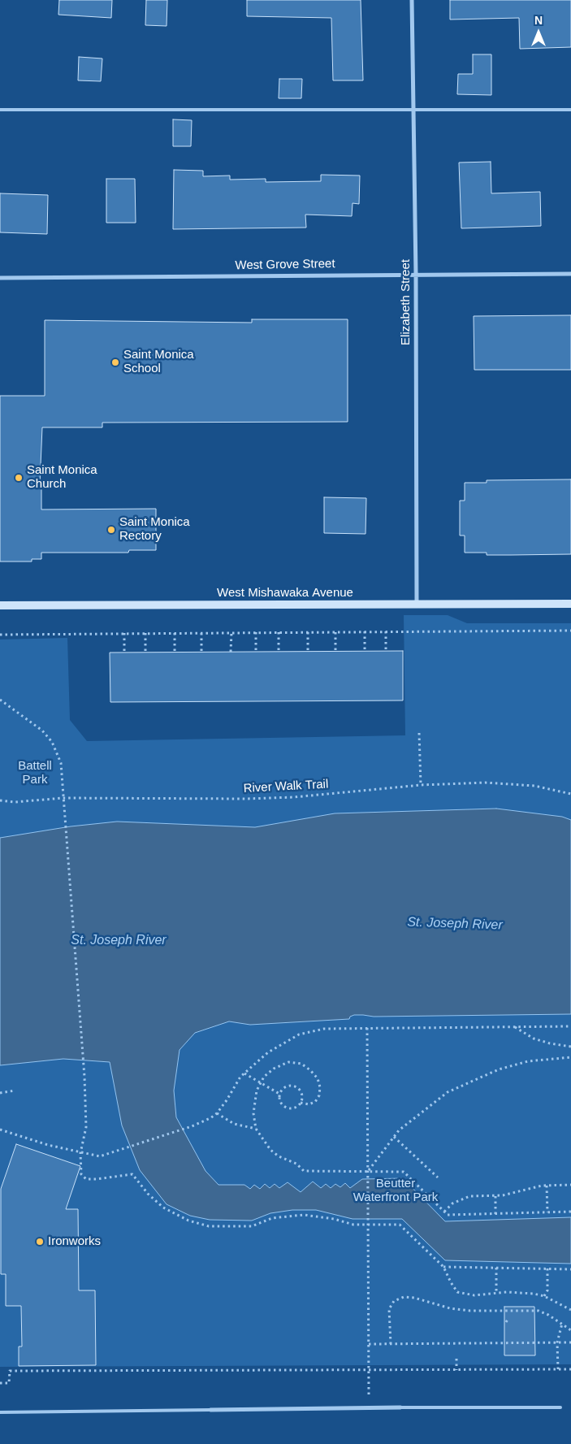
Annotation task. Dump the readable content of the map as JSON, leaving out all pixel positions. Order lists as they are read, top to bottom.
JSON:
{
  "streets": {
    "main road": ["West Mishawaka Avenue"],
    "street": ["West Grove Street", "Elizabeth Street"],
    "path": ["River Walk Trail"]
  },
  "crossings": [
    ["West Grove Street", "Elizabeth Street"],
    ["Elizabeth Street", "West Mishawaka Avenue"]
  ],
  "water": ["St. Joseph River"],
  "parks": ["Battell Park", "Beutter Waterfront Park"],
  "places": [
    "Saint Monica School",
    "Saint Monica Church",
    "Saint Monica Rectory",
    "Ironworks"
  ],
  "north": "top"
}
